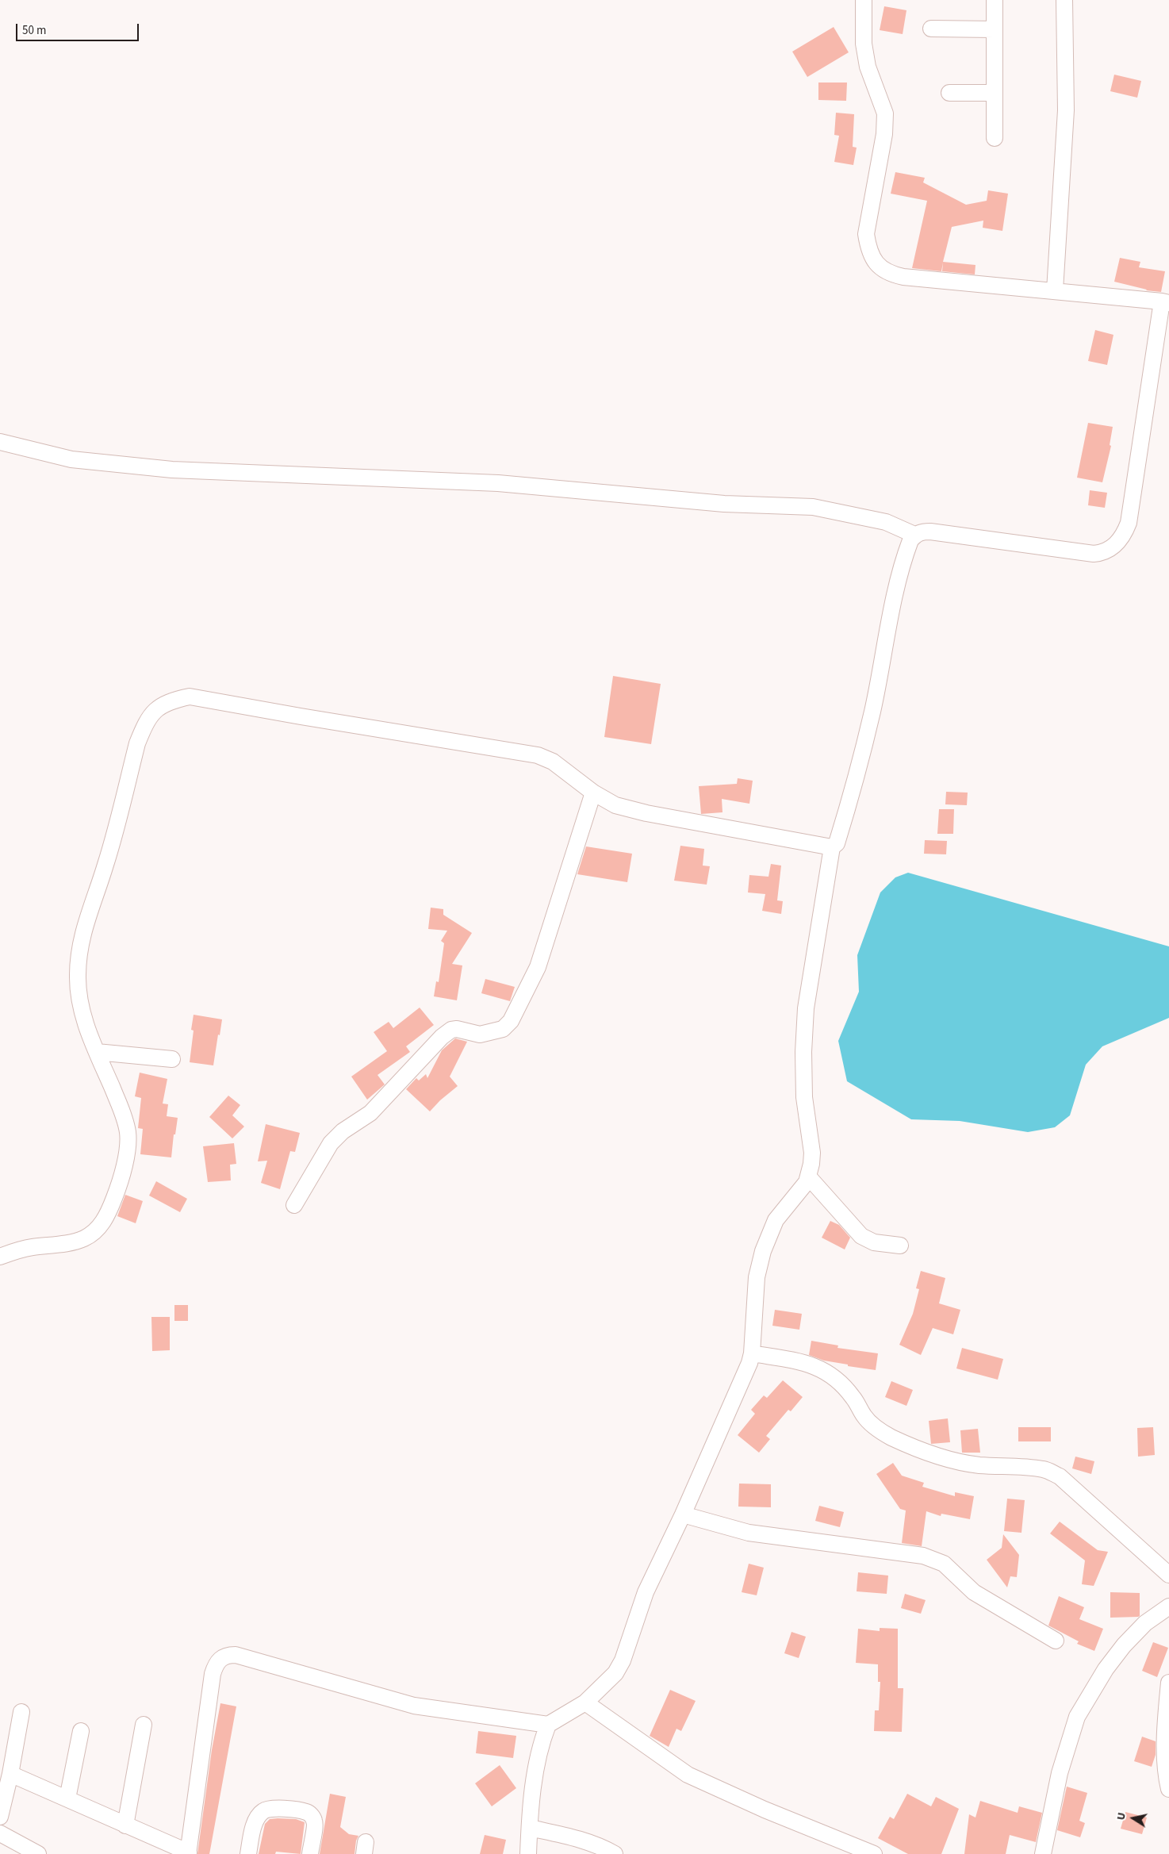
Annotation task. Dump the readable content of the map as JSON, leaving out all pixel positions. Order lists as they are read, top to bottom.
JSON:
{
  "scale_bar": "50 m",
  "north": "left"
}
